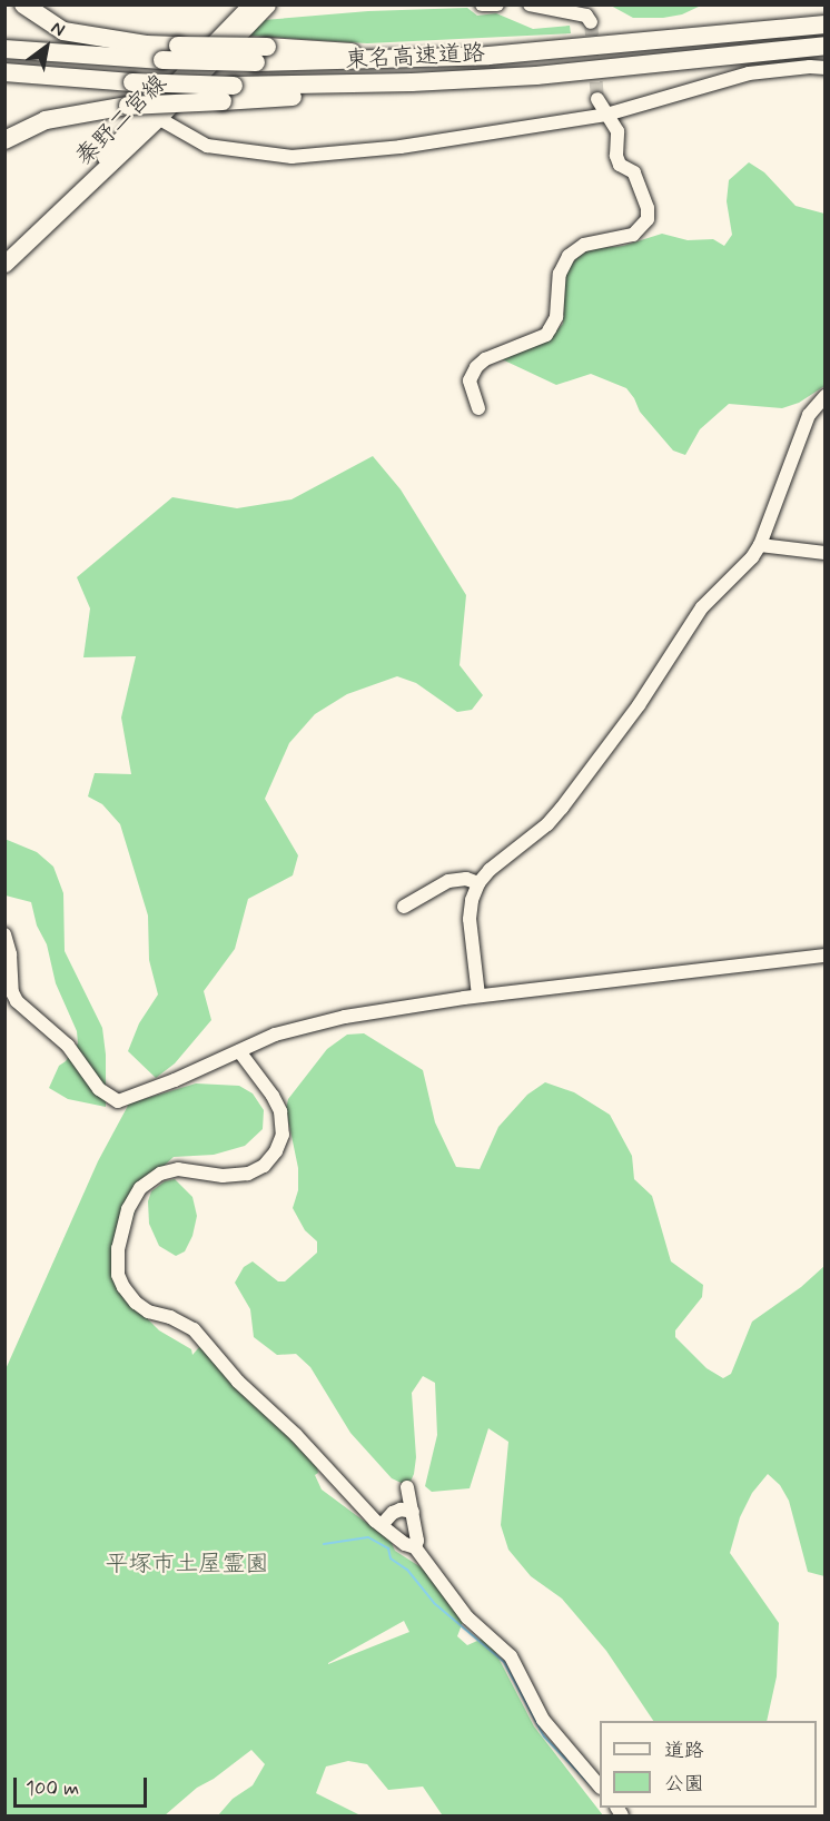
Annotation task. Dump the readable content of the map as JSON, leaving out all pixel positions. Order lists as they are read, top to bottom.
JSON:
{
  "streets": {
    "highway": ["東名高速道路"],
    "main road": ["秦野二宮線"]
  },
  "parks": ["平塚市土屋霊園"],
  "legend": ["道路", "公園"],
  "scale_bar": "100 m",
  "north": "top right"
}
